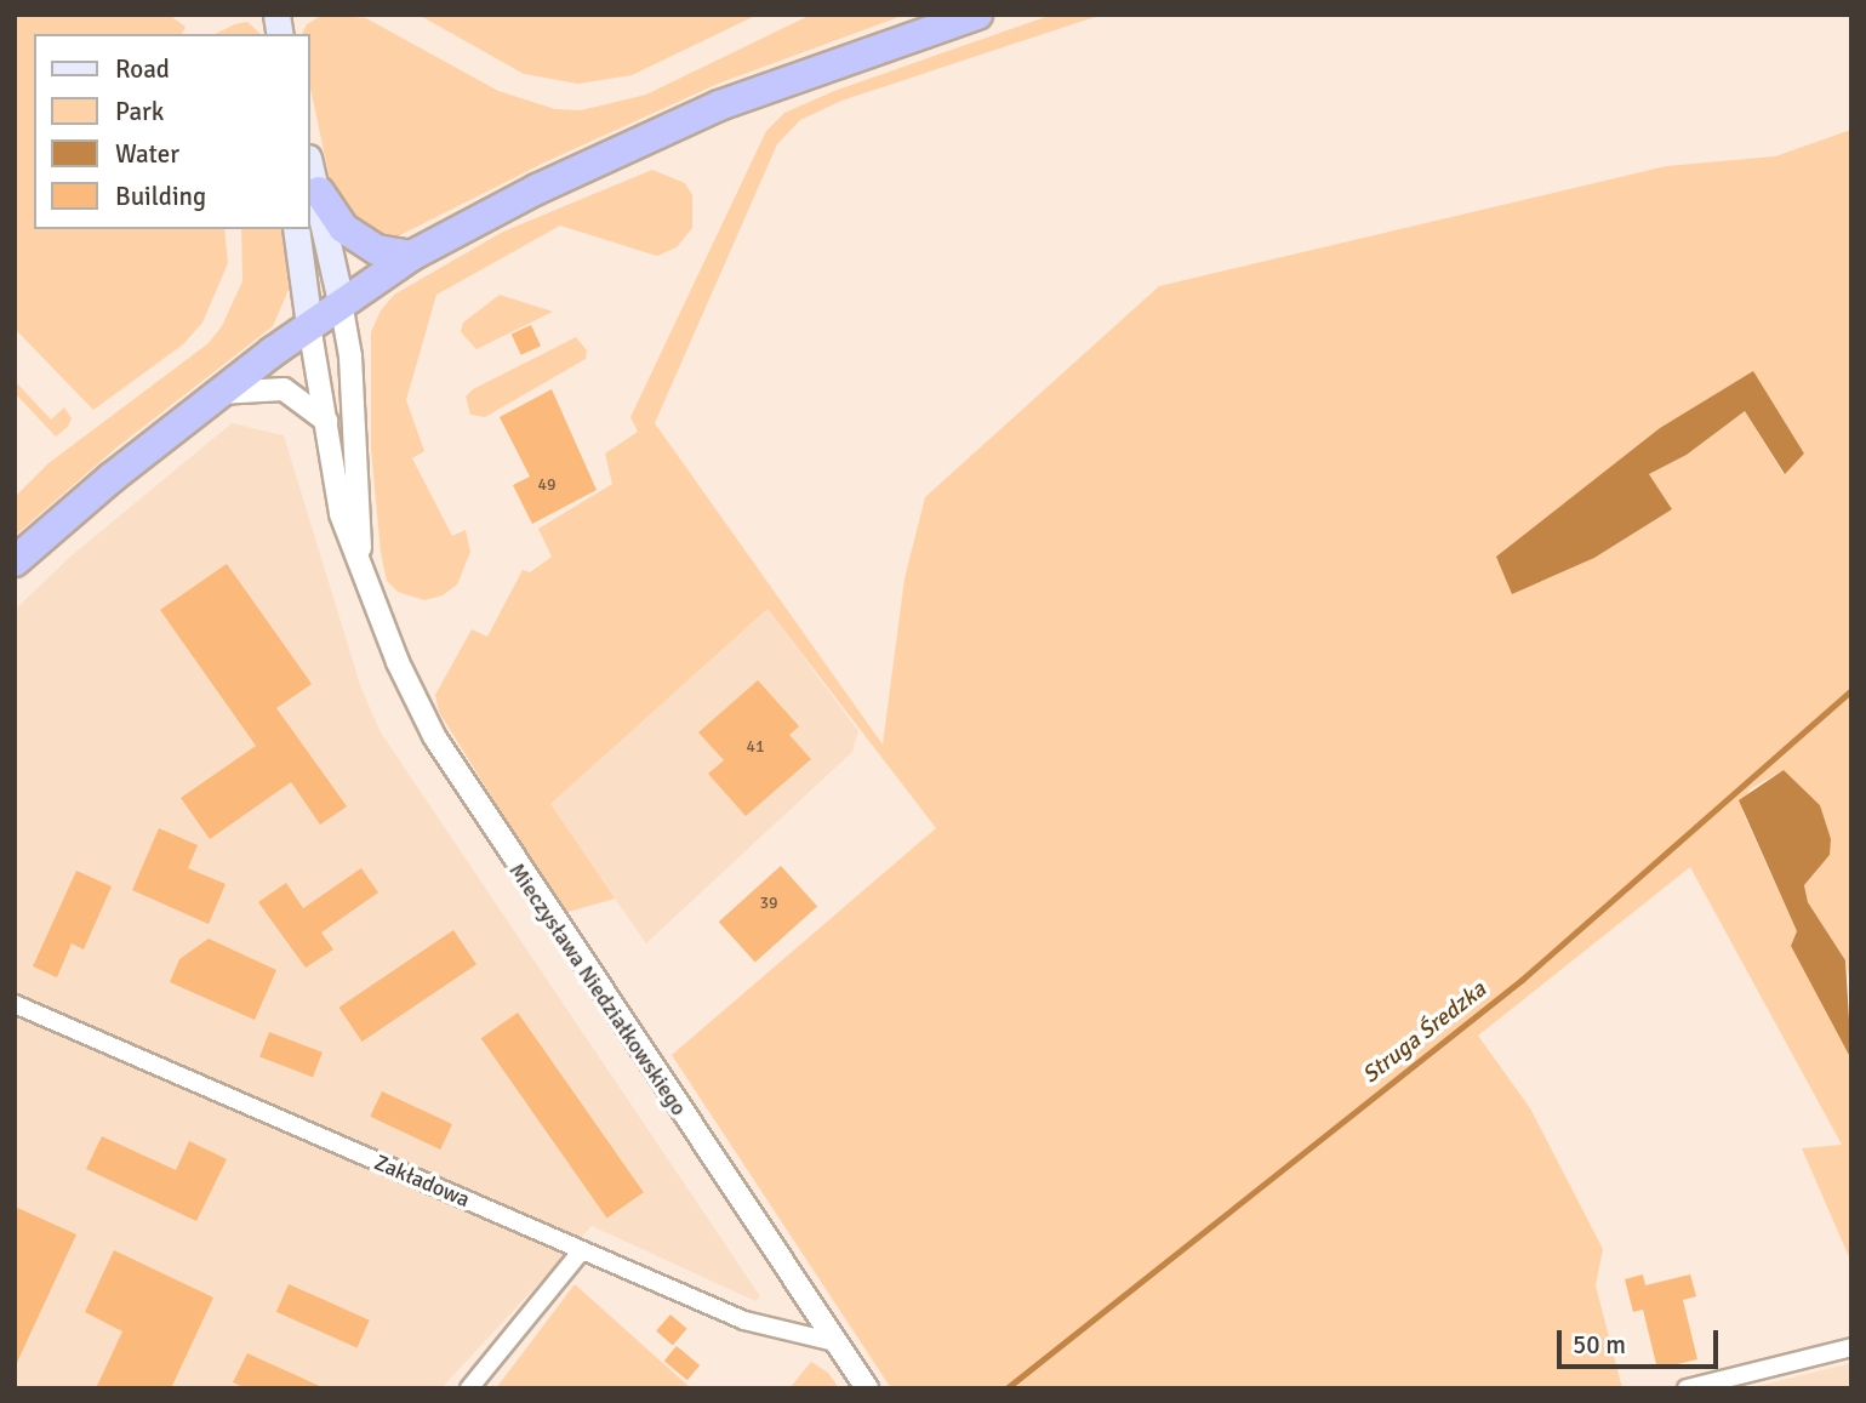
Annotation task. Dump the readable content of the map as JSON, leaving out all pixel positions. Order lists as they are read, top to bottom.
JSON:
{
  "streets": {
    "street": ["Mieczysława Niedziałkowskiego", "Zakładowa"]
  },
  "crossings": [
    ["Mieczysława Niedziałkowskiego", "Zakładowa"]
  ],
  "water": ["Struga Średzka"],
  "house_numbers": ["49", "41", "39"],
  "legend": [
    "Road",
    "Park",
    "Water",
    "Building"
  ],
  "scale_bar": "50 m"
}
